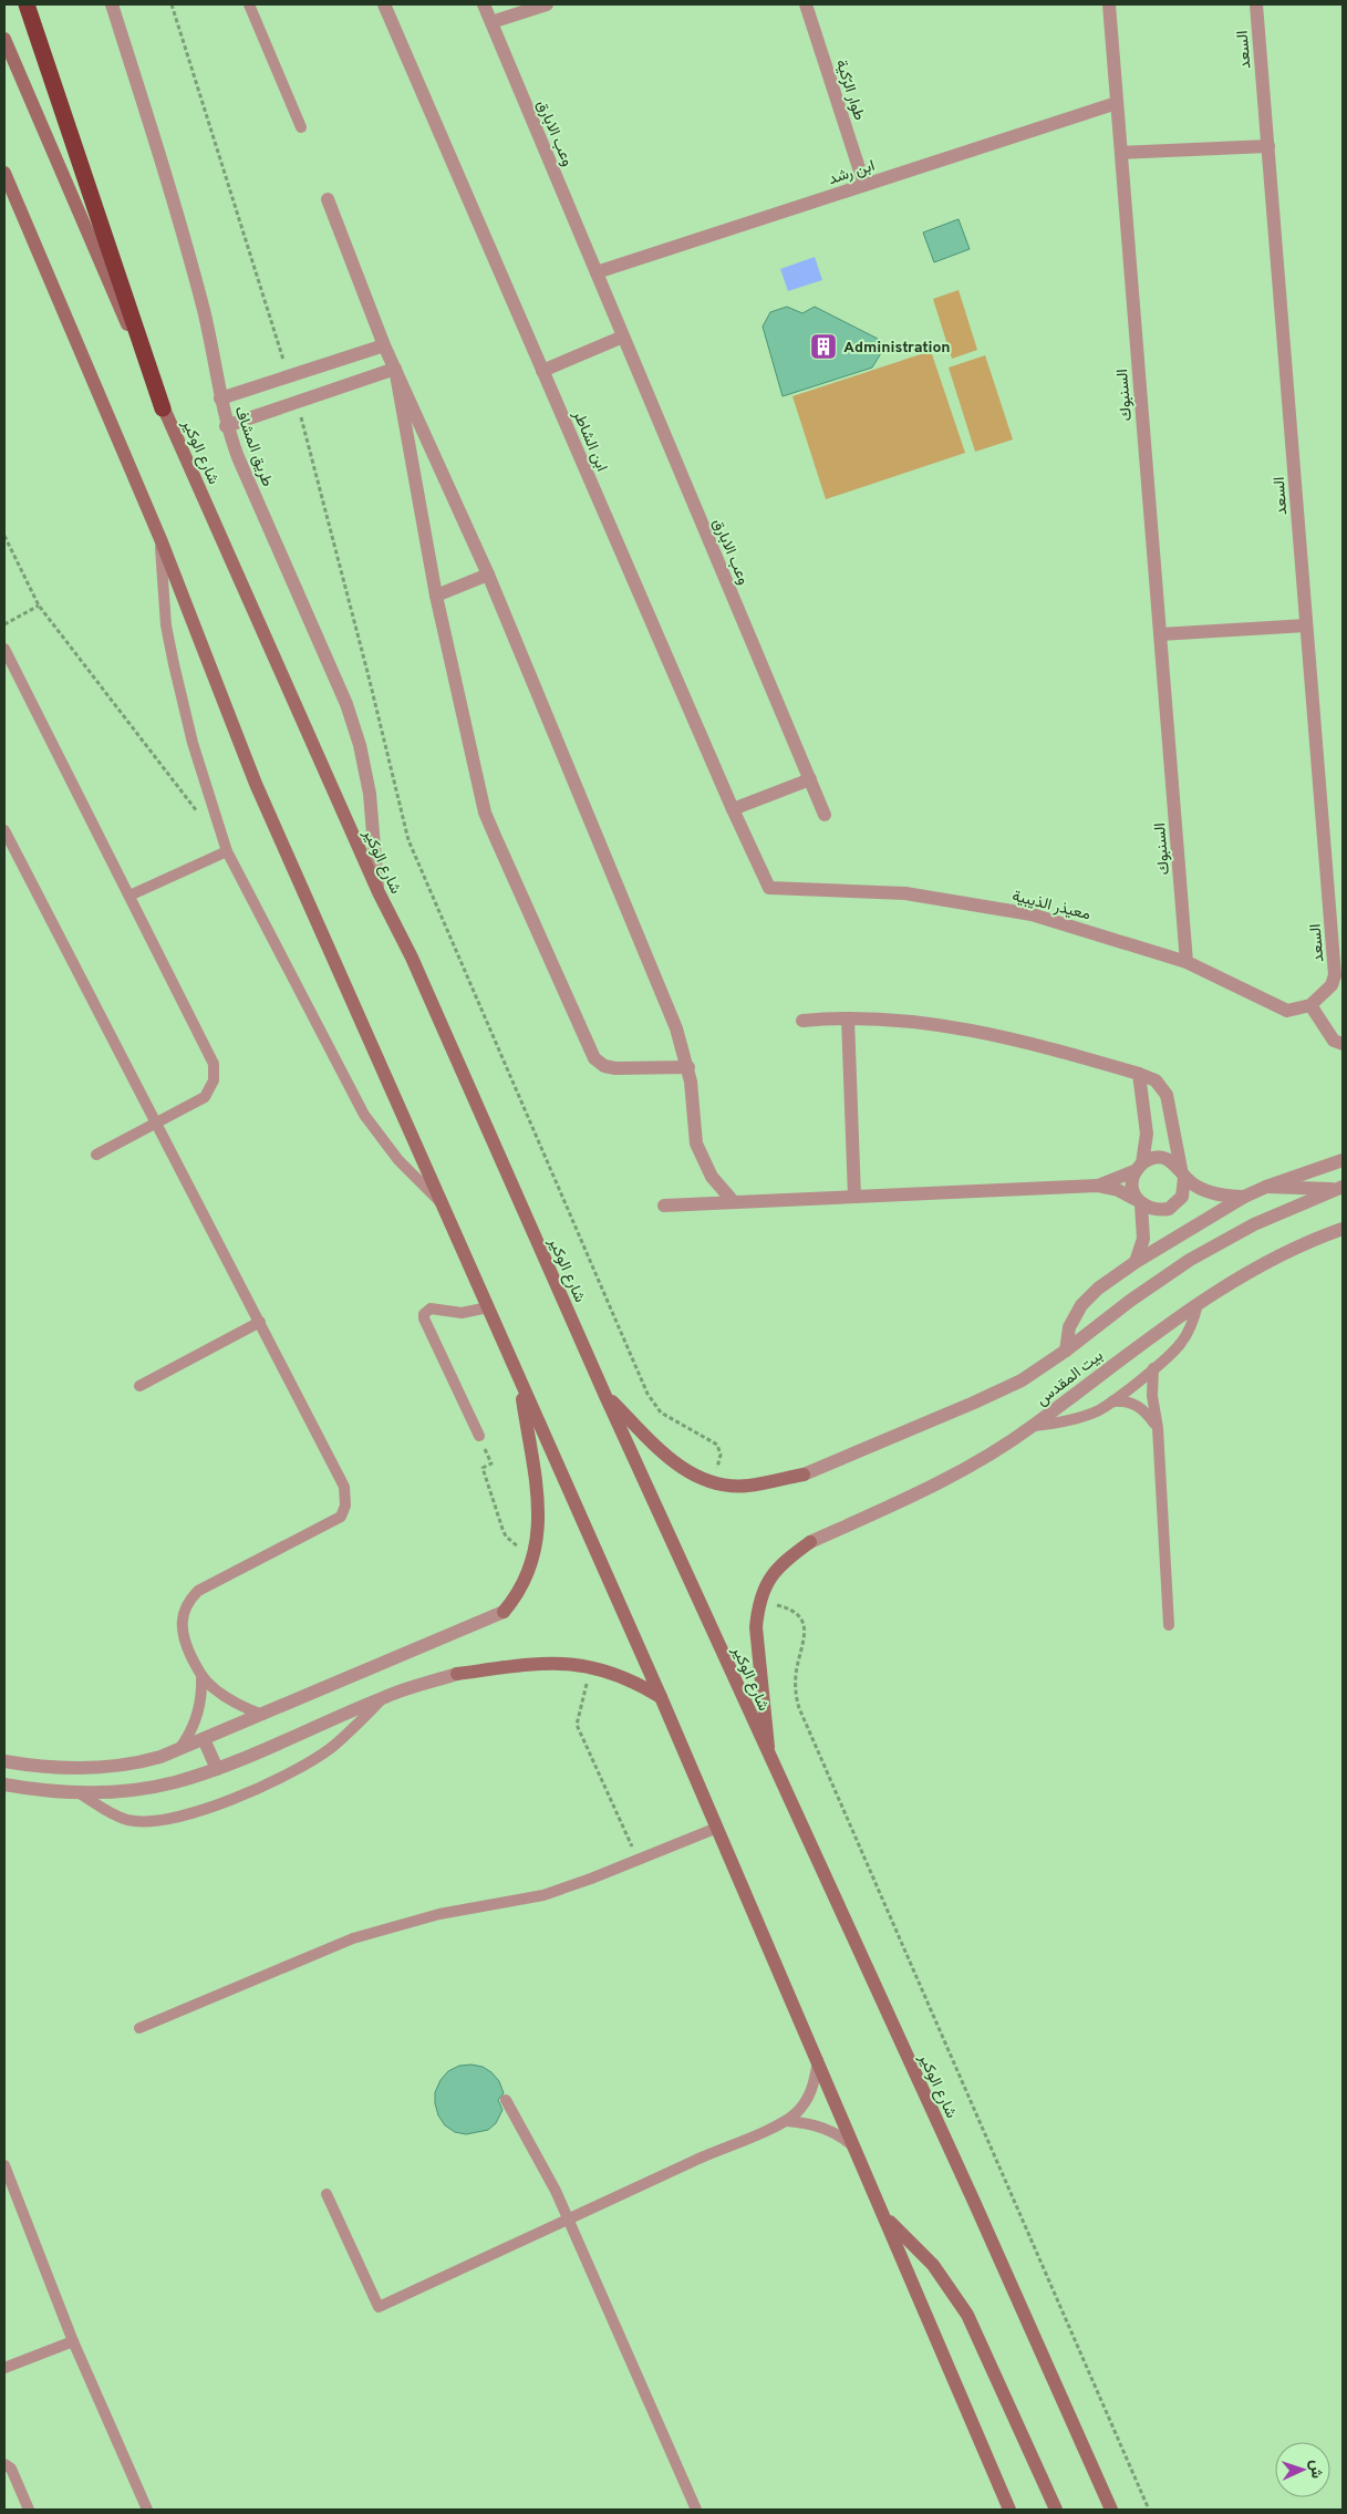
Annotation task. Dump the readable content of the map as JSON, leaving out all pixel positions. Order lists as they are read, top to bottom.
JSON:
{
  "streets": {
    "main road": ["شارع الوكير"],
    "street": [
      "السعد",
      "طوار الرّكية",
      "وعب الابارق",
      "ابن رشد",
      "السنبوك",
      "ابن الشاطر",
      "طريق المشاف",
      "معيذر الذيبية",
      "بيت المقدس"
    ]
  },
  "crossings": [
    ["السعد", "معيذر الذيبية"],
    ["طوار الرّكية", "ابن رشد"],
    ["وعب الابارق", "ابن رشد"],
    ["ابن رشد", "السنبوك"],
    ["السنبوك", "معيذر الذيبية"],
    ["ابن الشاطر", "معيذر الذيبية"],
    ["طريق المشاف", "شارع الوكير"]
  ],
  "places": {
    "building": ["Administration"]
  },
  "north": "right"
}
